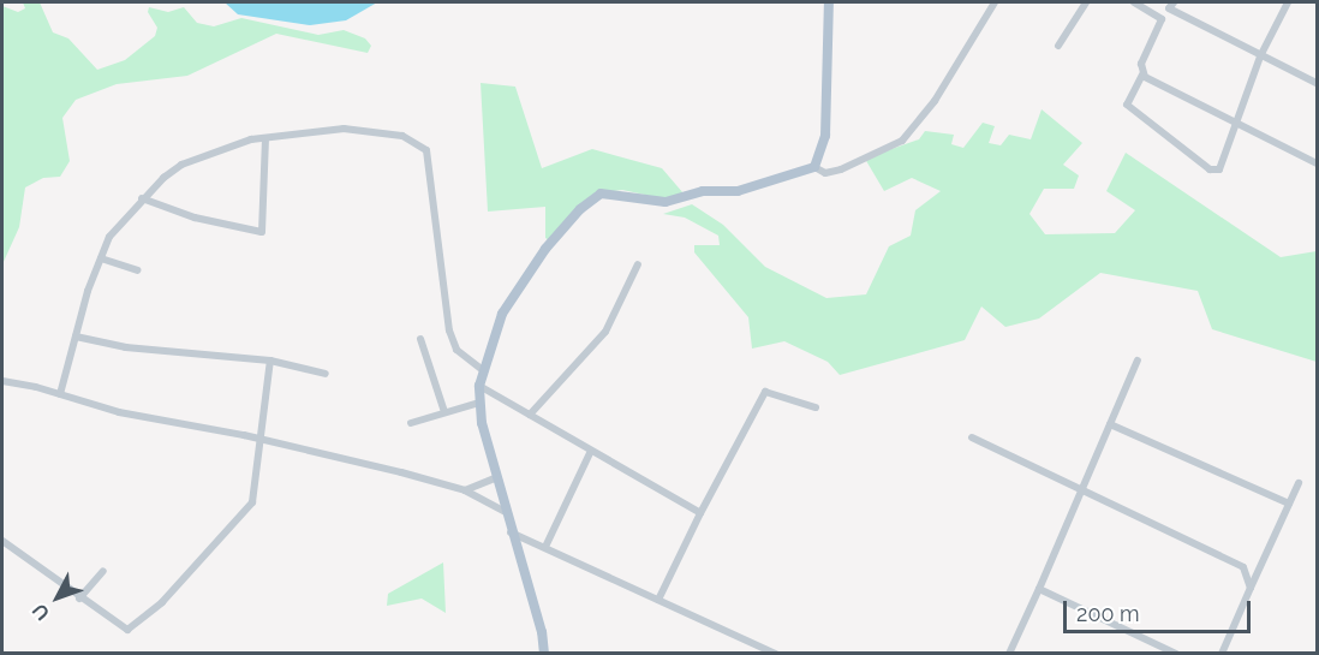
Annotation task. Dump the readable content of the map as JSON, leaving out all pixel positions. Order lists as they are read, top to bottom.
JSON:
{
  "scale_bar": "200 m",
  "north": "bottom left"
}
